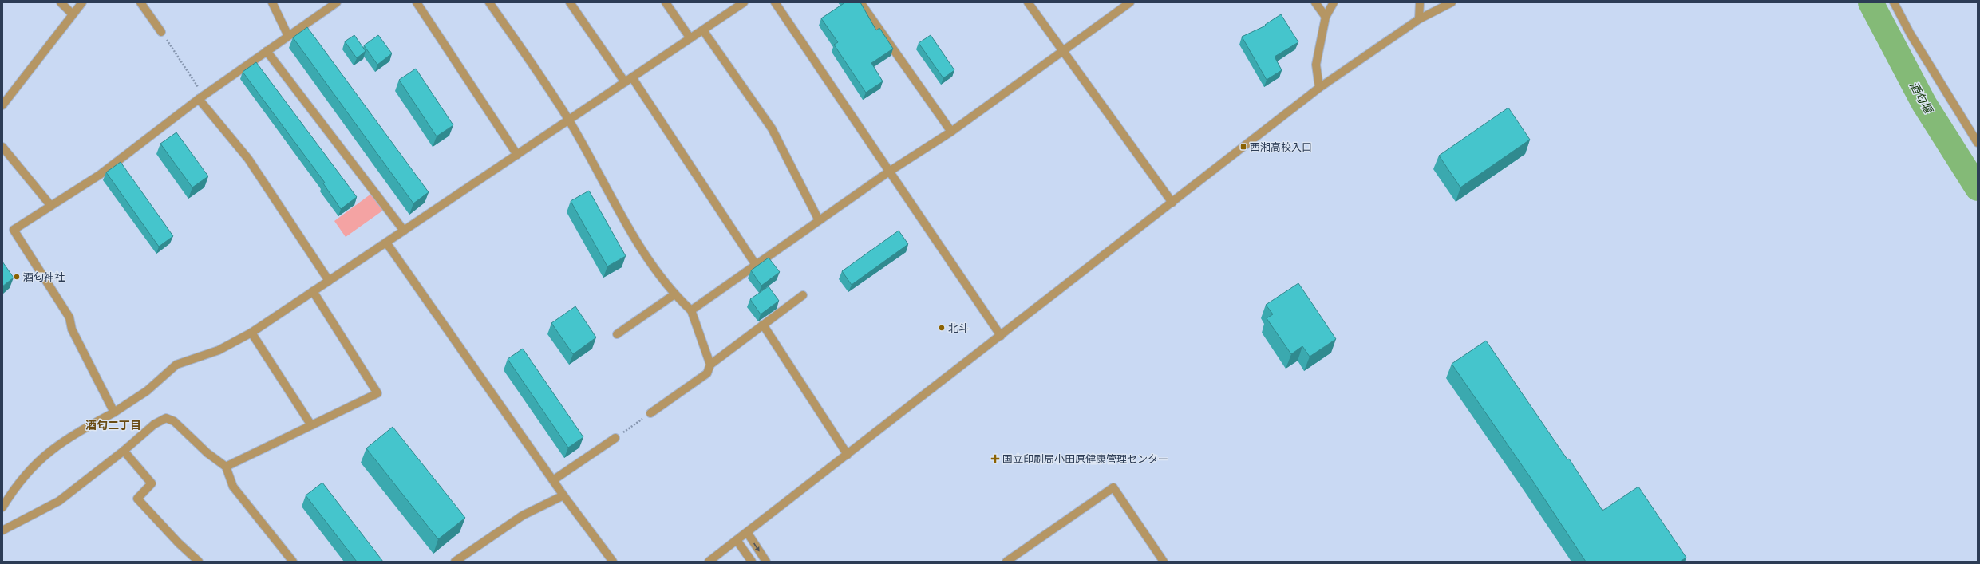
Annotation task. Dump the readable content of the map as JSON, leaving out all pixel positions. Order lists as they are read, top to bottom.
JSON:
{
  "districts": ["酒匂二丁目"],
  "water": ["酒匂堰"],
  "places": {
    "transit": ["西湘高校入口"],
    "other": ["酒匂神社", "北斗"],
    "health": ["国立印刷局小田原健康管理センター"]
  }
}
